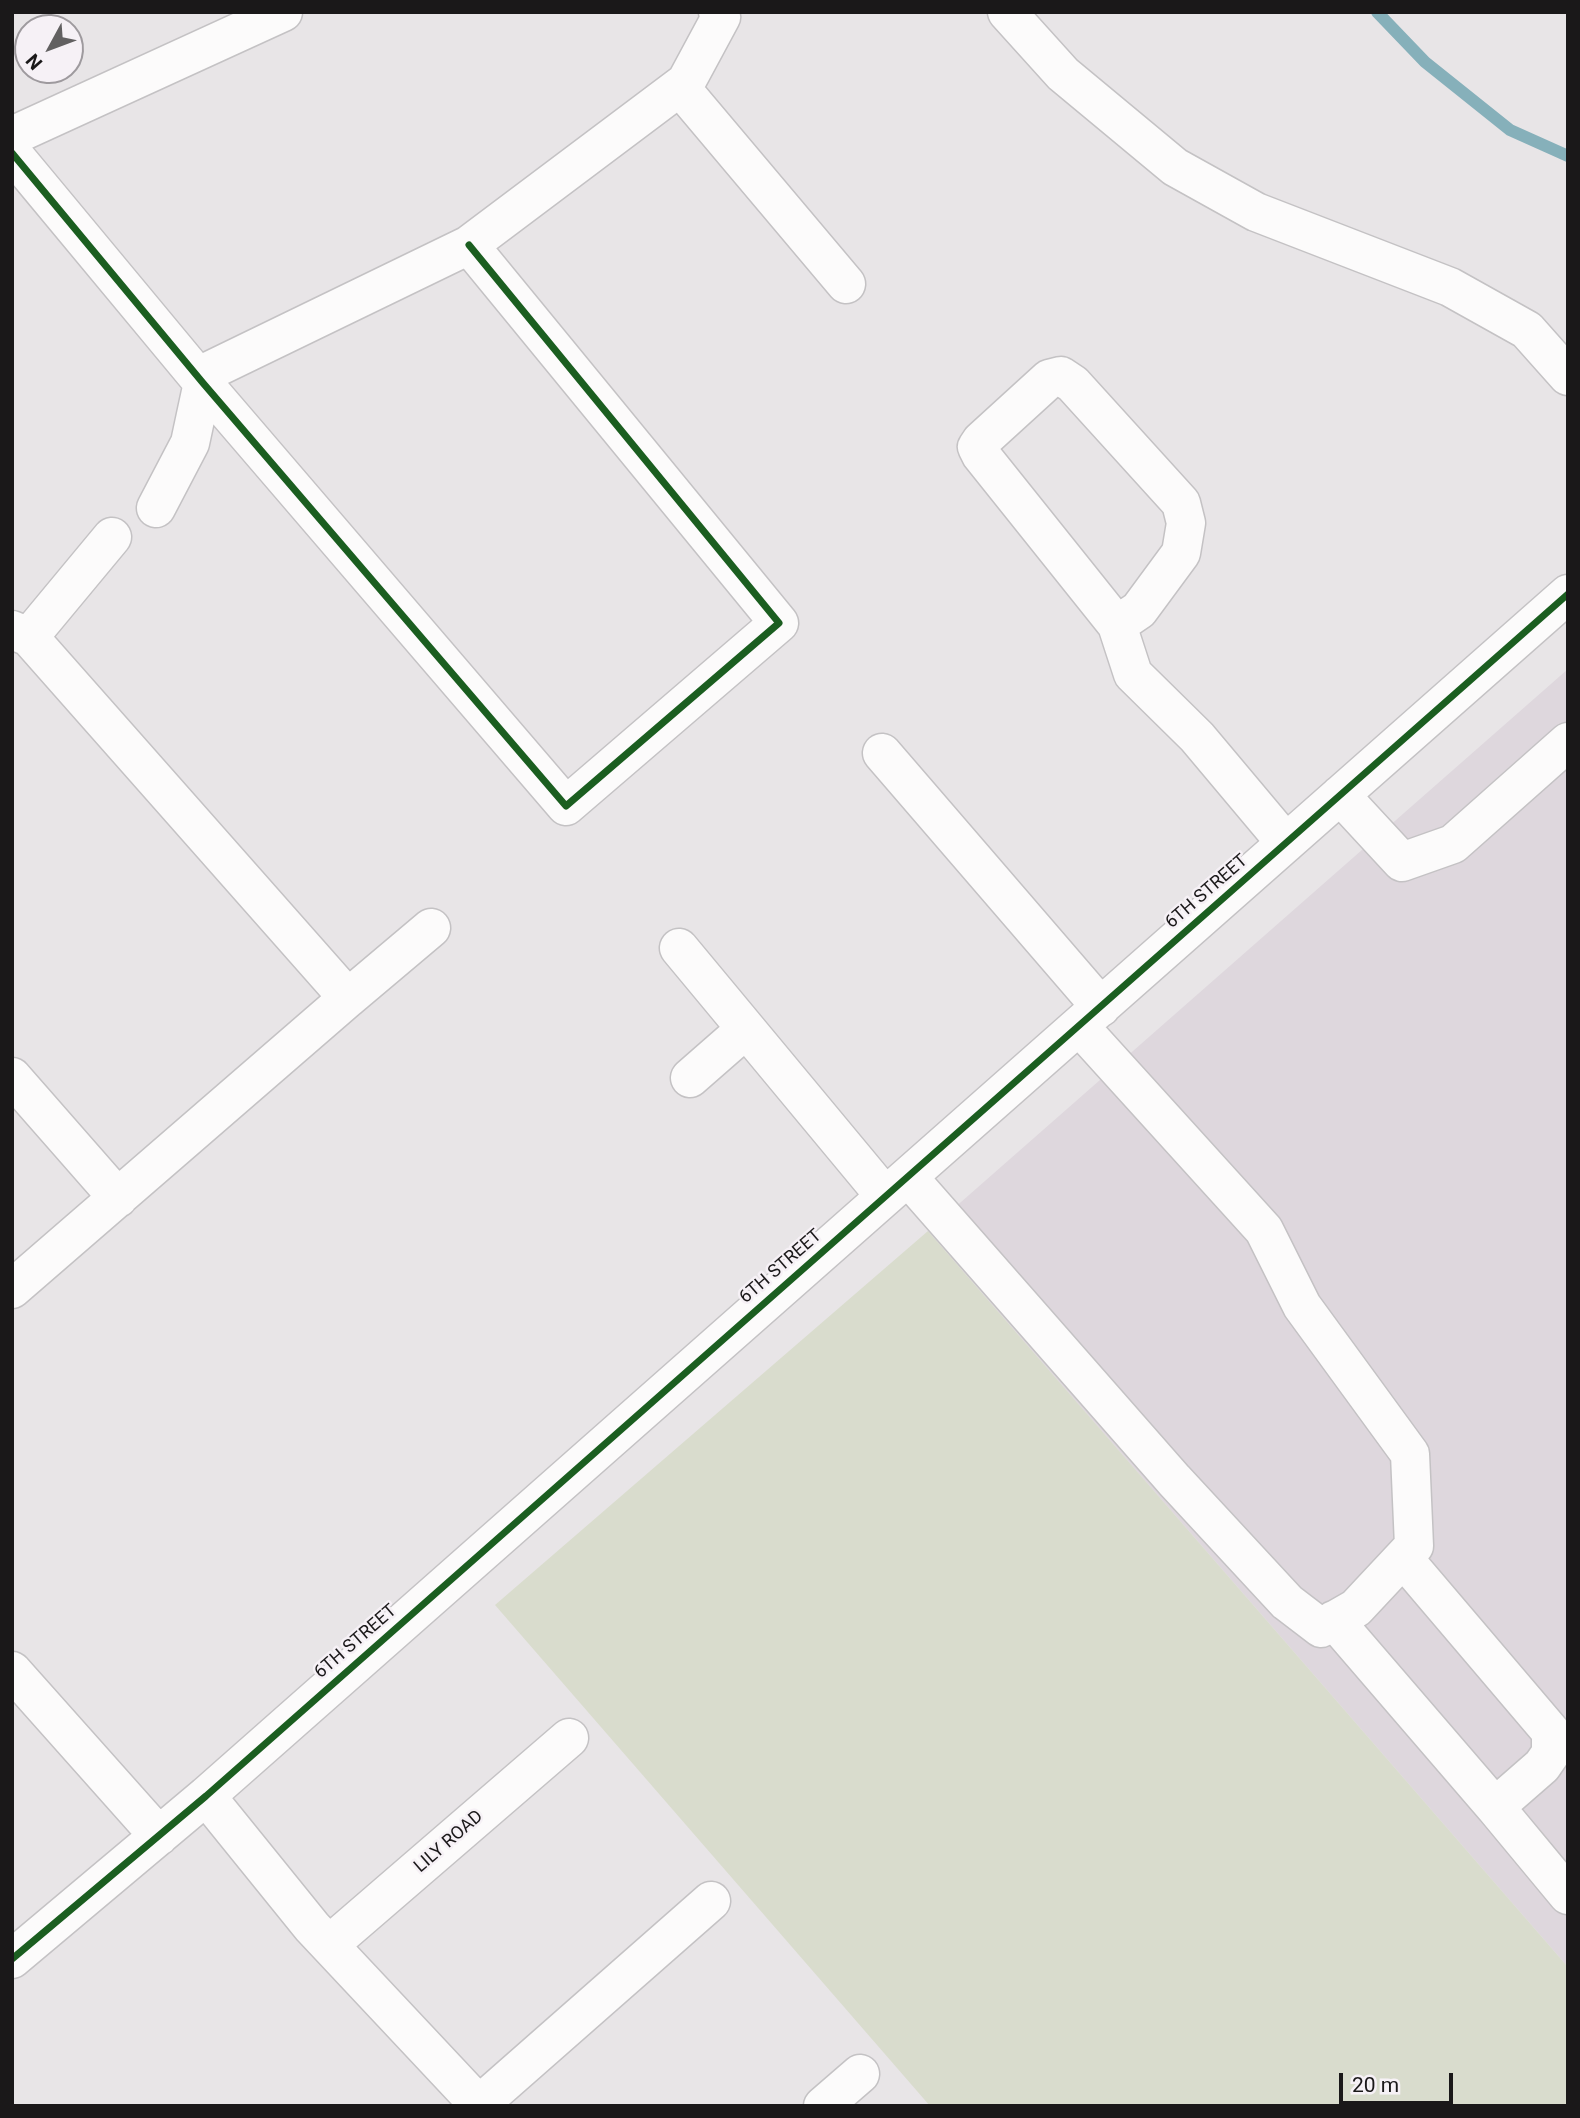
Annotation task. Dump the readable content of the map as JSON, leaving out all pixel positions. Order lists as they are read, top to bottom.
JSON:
{
  "streets": {
    "street": ["6TH STREET", "LILY ROAD"]
  },
  "scale_bar": "20 m",
  "north": "bottom left"
}
